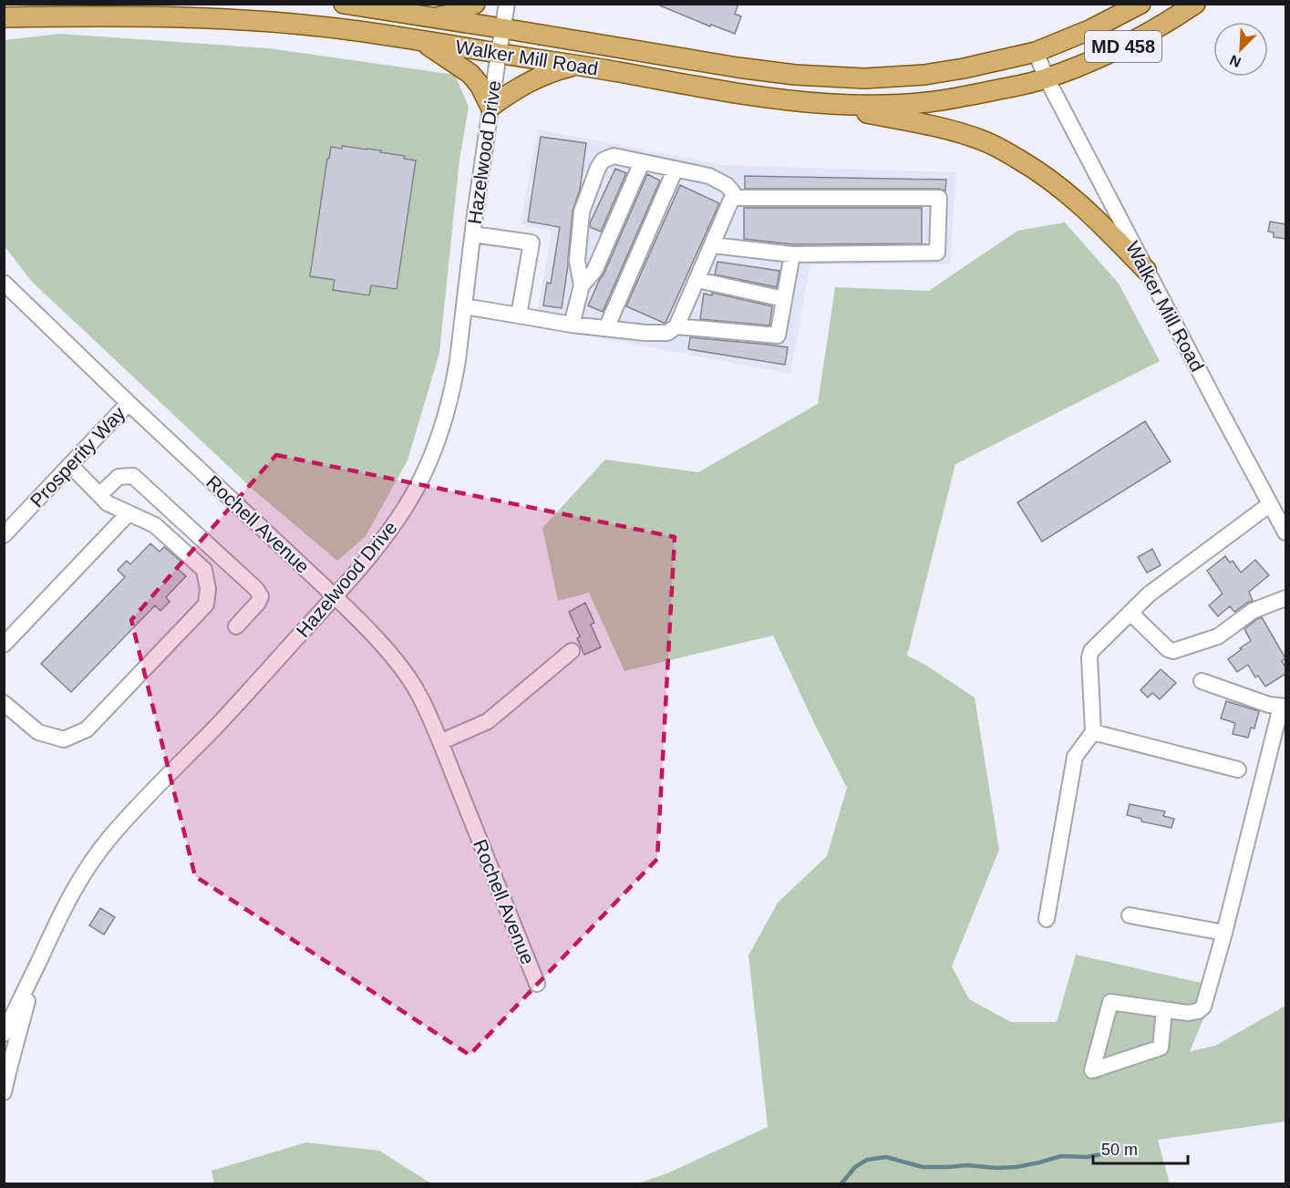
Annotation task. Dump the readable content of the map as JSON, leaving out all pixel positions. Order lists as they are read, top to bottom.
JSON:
{
  "streets": {
    "main road": ["MD 458", "Walker Mill Road"],
    "street": ["Hazelwood Drive", "Prosperity Way", "Rochell Avenue"]
  },
  "crossings": [
    ["MD 458", "Walker Mill Road"],
    ["Walker Mill Road", "Hazelwood Drive"],
    ["Hazelwood Drive", "Rochell Avenue"],
    ["Prosperity Way", "Rochell Avenue"]
  ],
  "scale_bar": "50 m",
  "north": "bottom left"
}
